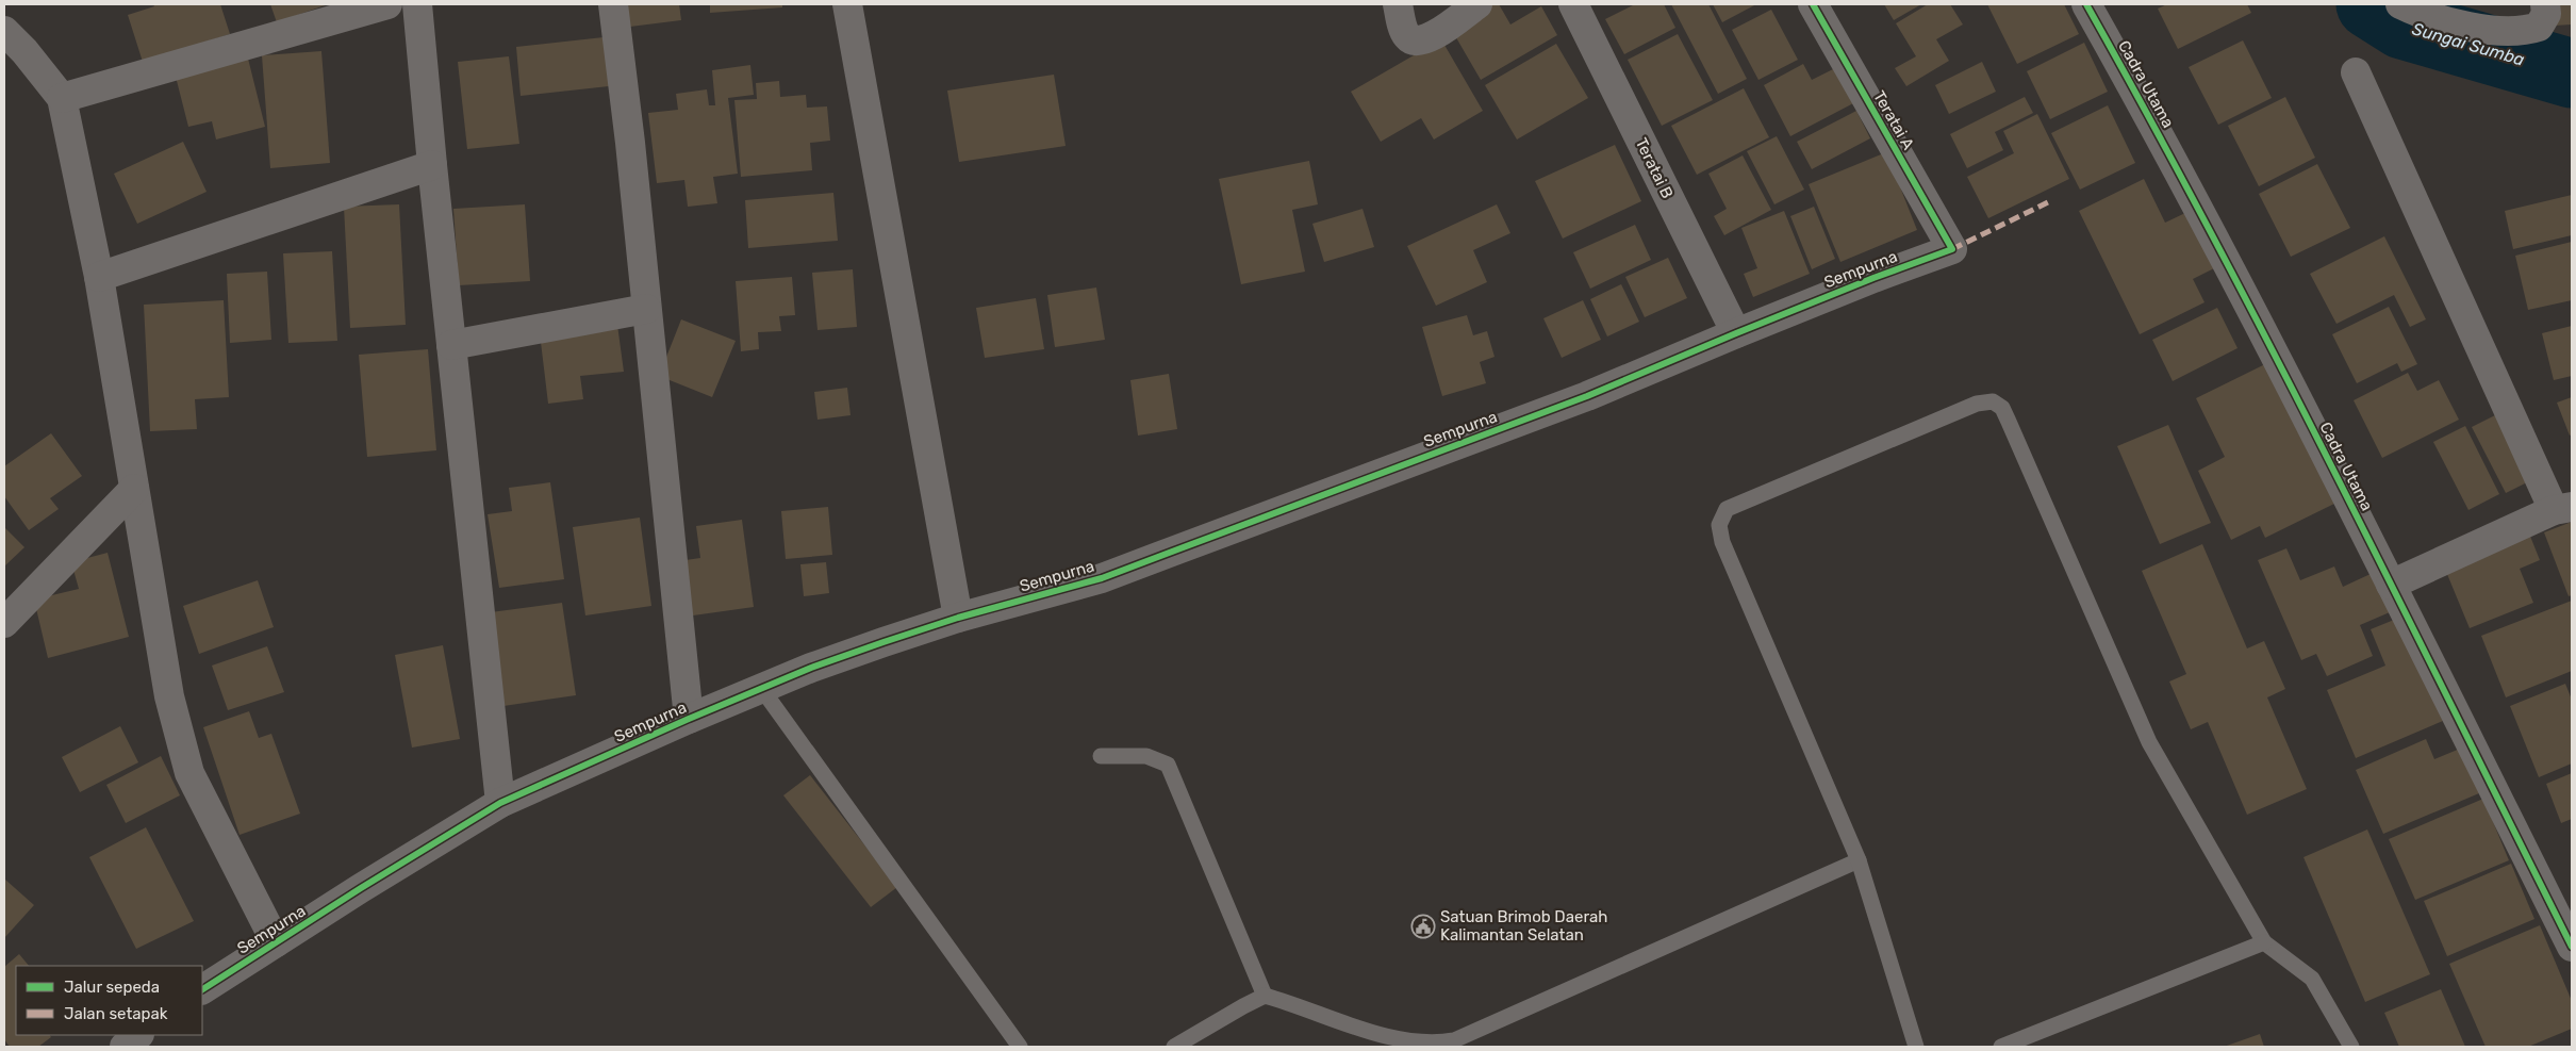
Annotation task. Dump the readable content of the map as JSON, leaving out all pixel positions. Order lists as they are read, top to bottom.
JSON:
{
  "streets": {
    "street": [
      "Cadra Utama",
      "Teratai A",
      "Teratai B",
      "Sempurna"
    ]
  },
  "crossings": [
    ["Teratai A", "Sempurna"],
    ["Teratai B", "Sempurna"]
  ],
  "water": ["Sungai Sumba"],
  "places": {
    "public building": ["Satuan Brimob Daerah Kalimantan Selatan"]
  },
  "legend": ["Jalur sepeda", "Jalan setapak"]
}
